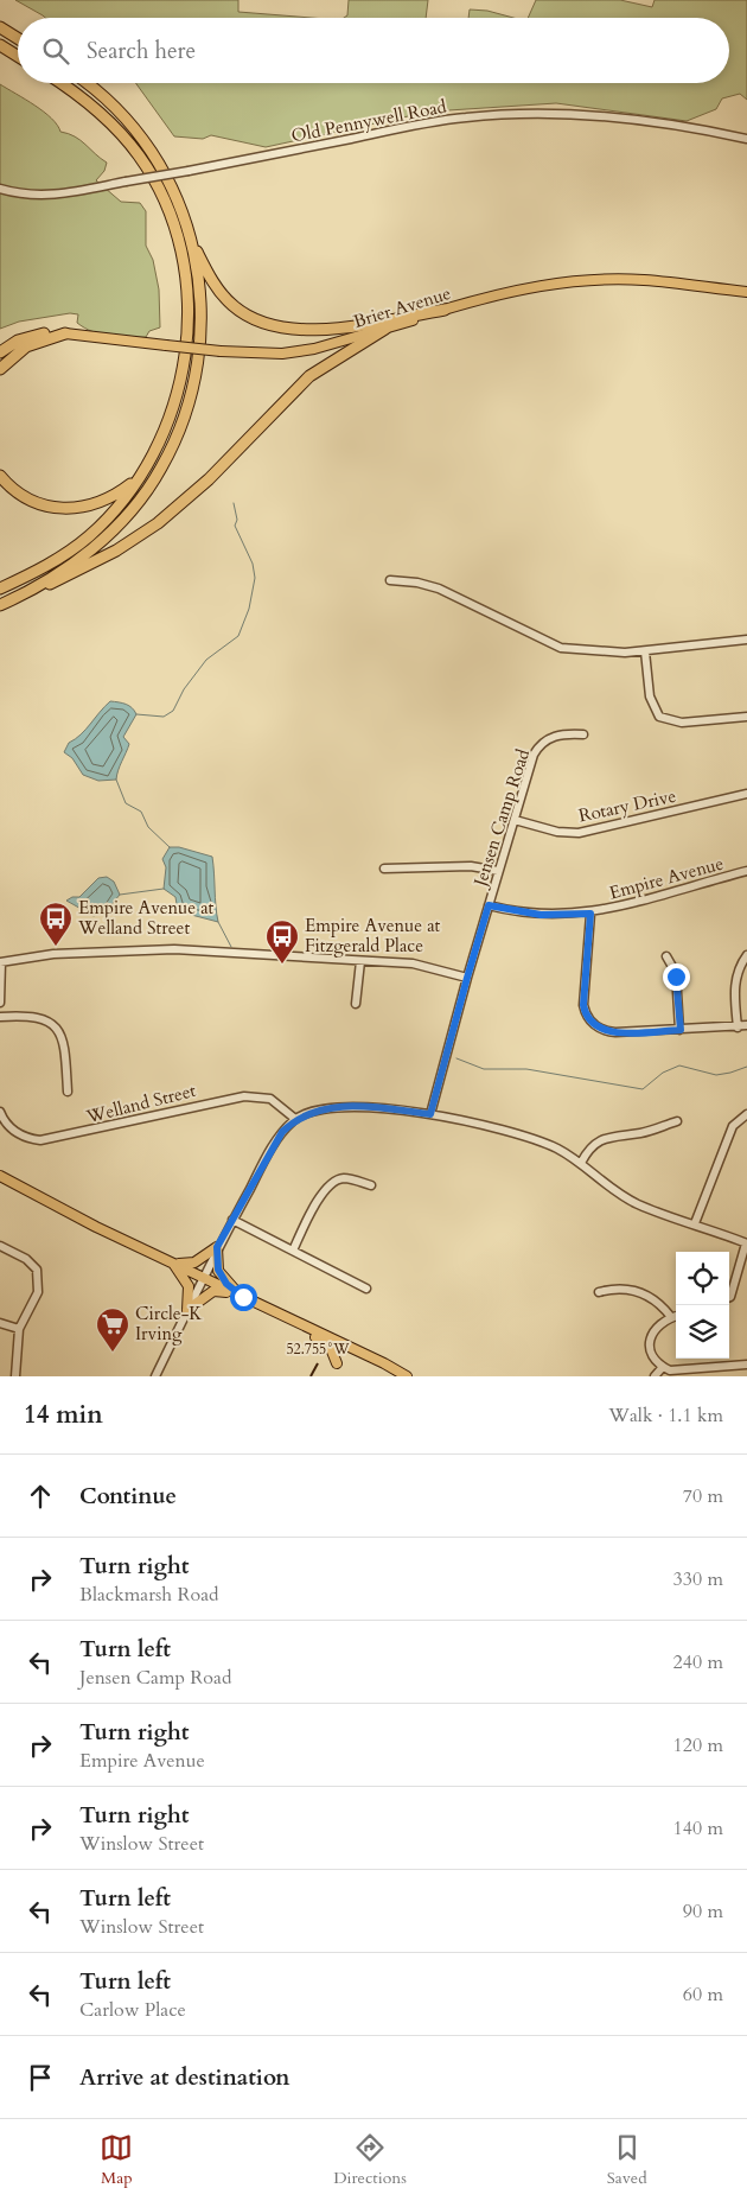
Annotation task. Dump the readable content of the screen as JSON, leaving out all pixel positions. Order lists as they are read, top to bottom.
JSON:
{
  "streets": {
    "main road": ["Brier Avenue"],
    "street": [
      "Old Pennywell Road",
      "Rotary Drive",
      "Jensen Camp Road",
      "Empire Avenue",
      "Welland Street"
    ]
  },
  "crossings": [
    ["Rotary Drive", "Jensen Camp Road"],
    ["Jensen Camp Road", "Empire Avenue"]
  ],
  "places": {
    "bus stop": ["Empire Avenue at Welland Street", "Empire Avenue at Fitzgerald Place"],
    "supermarket": ["Circle-K Irving"]
  },
  "page": {
    "search": "Search here",
    "heading": ["14 min", "Walk · 1.1 km"],
    "list": [
      ["Continue", "70 m"],
      ["Turn right", "Blackmarsh Road", "330 m"],
      ["Turn left", "Jensen Camp Road", "240 m"],
      ["Turn right", "Empire Avenue", "120 m"],
      ["Turn right", "Winslow Street", "140 m"],
      ["Turn left", "Winslow Street", "90 m"],
      ["Turn left", "Carlow Place", "60 m"],
      "Arrive at destination"
    ],
    "nav": ["Map", "Directions", "Saved"]
  },
  "coordinates": ["52.755°W"]
}
